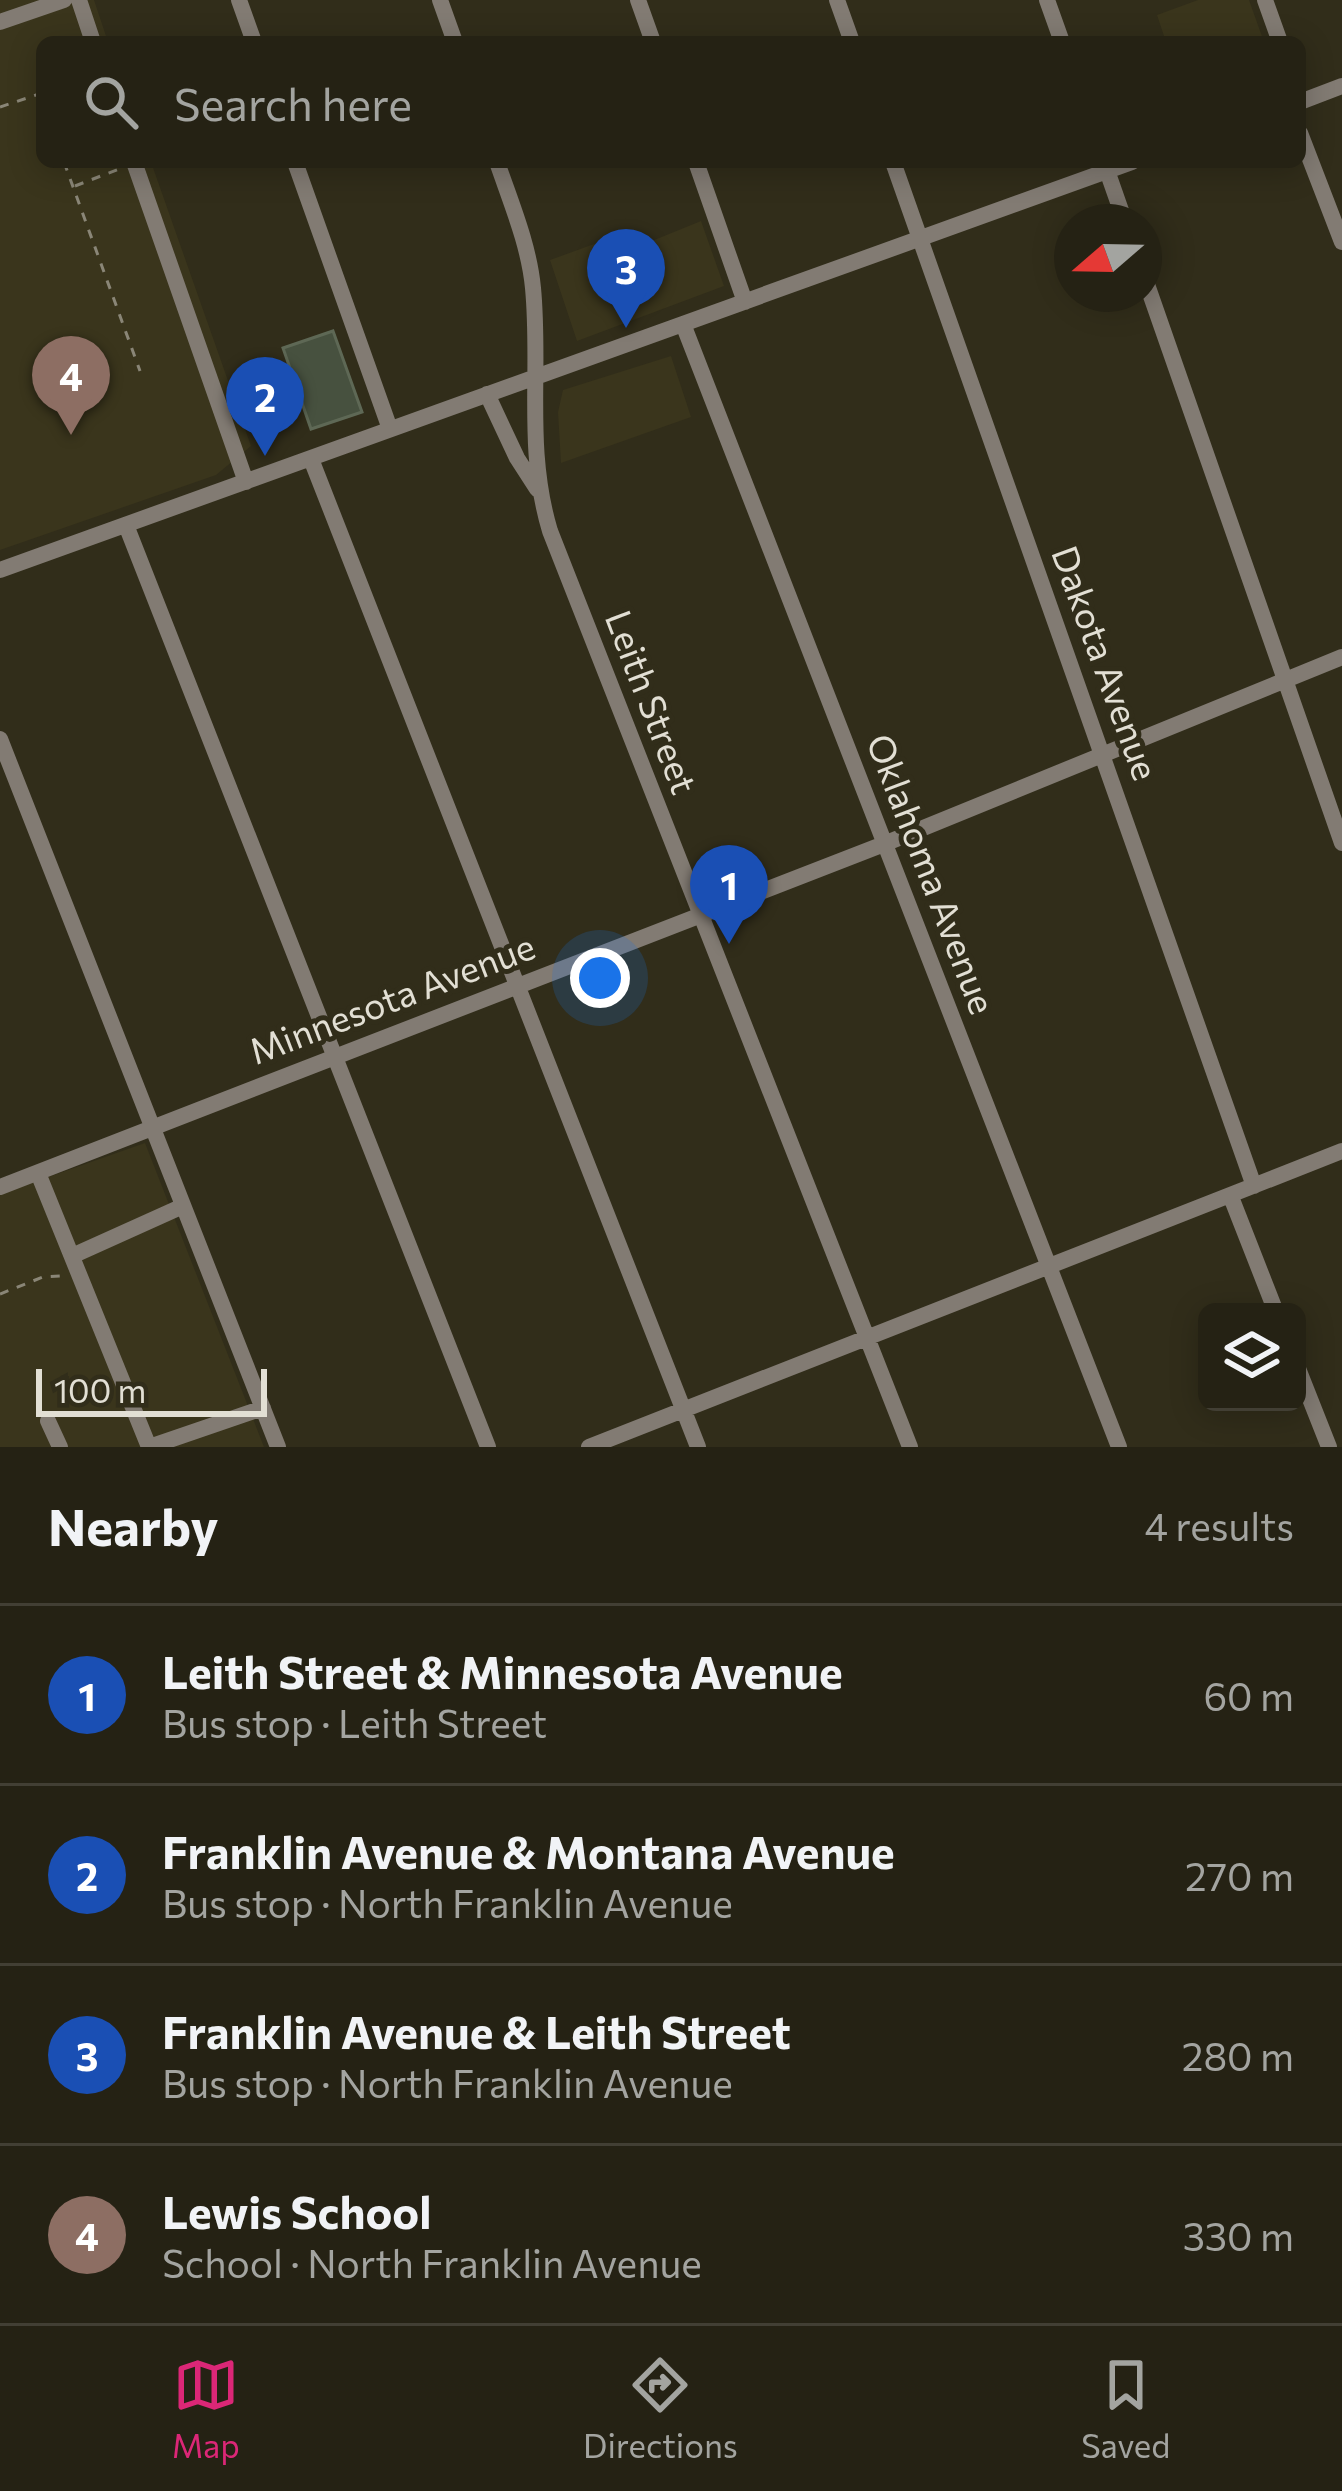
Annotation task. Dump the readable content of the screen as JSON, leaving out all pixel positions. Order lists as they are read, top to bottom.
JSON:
{
  "streets": {
    "street": [
      "Dakota Avenue",
      "Leith Street",
      "Oklahoma Avenue",
      "Minnesota Avenue"
    ]
  },
  "crossings": [
    ["Dakota Avenue", "Minnesota Avenue"],
    ["Leith Street", "Minnesota Avenue"],
    ["Oklahoma Avenue", "Minnesota Avenue"]
  ],
  "scale_bar": "100 m",
  "north": "left",
  "page": {
    "search": "Search here",
    "pins": [
      "3",
      "4",
      "2",
      "1"
    ],
    "scale": "100 m",
    "heading": ["Nearby", "4 results"],
    "list": [
      {
        "mark": "1",
        "name": "Leith Street & Minnesota Avenue",
        "note": "Bus stop · Leith Street",
        "value": "60 m"
      },
      {
        "mark": "2",
        "name": "Franklin Avenue & Montana Avenue",
        "note": "Bus stop · North Franklin Avenue",
        "value": "270 m"
      },
      {
        "mark": "3",
        "name": "Franklin Avenue & Leith Street",
        "note": "Bus stop · North Franklin Avenue",
        "value": "280 m"
      },
      {
        "mark": "4",
        "name": "Lewis School",
        "note": "School · North Franklin Avenue",
        "value": "330 m"
      }
    ],
    "nav": ["Map", "Directions", "Saved"]
  }
}
